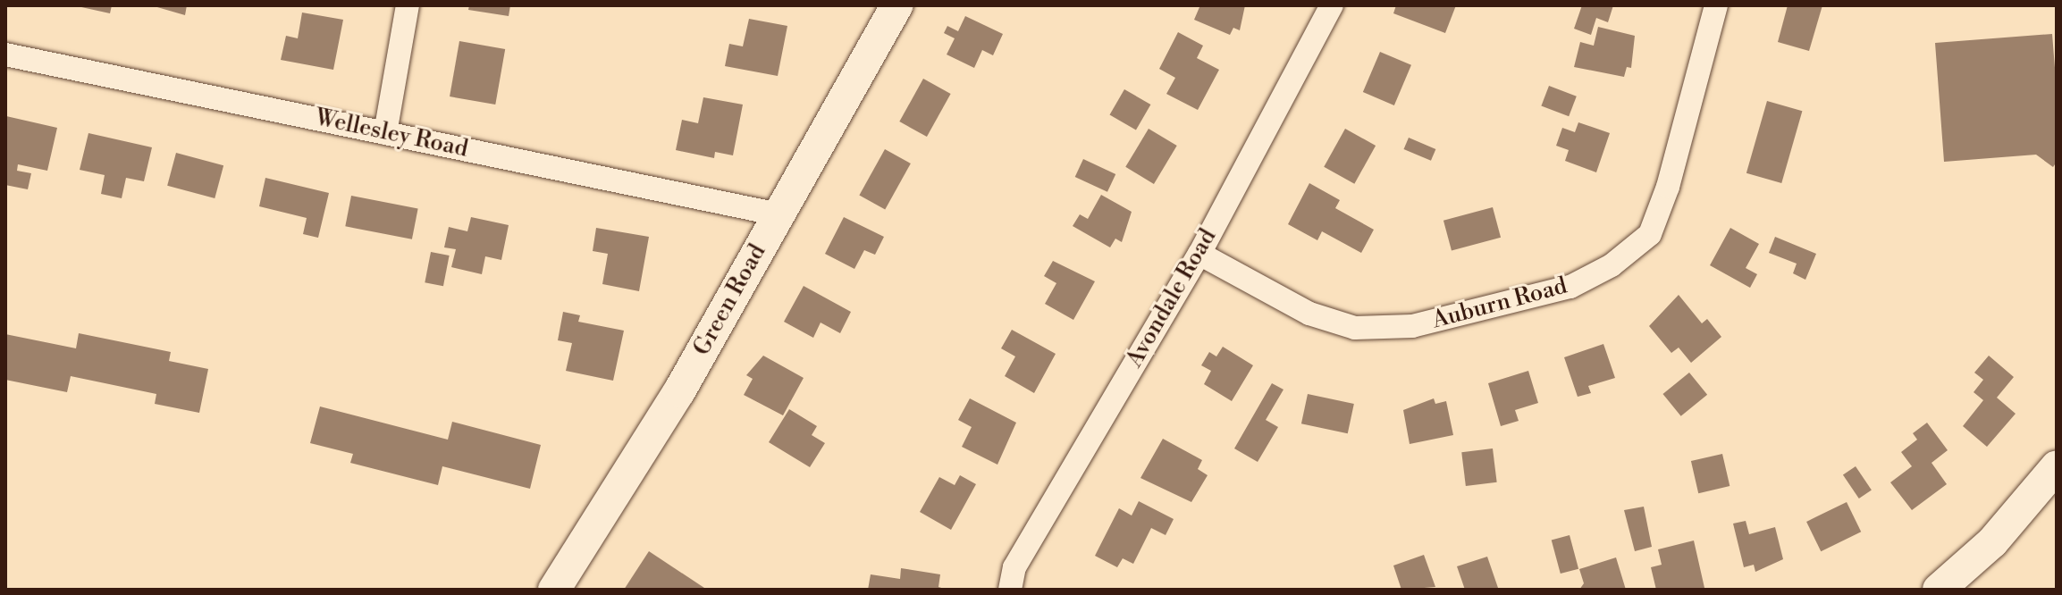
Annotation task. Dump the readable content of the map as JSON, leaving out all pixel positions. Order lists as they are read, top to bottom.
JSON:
{
  "streets": {
    "street": [
      "Wellesley Road",
      "Avondale Road",
      "Green Road",
      "Auburn Road"
    ]
  },
  "crossings": [
    ["Wellesley Road", "Green Road"],
    ["Avondale Road", "Auburn Road"]
  ]
}
